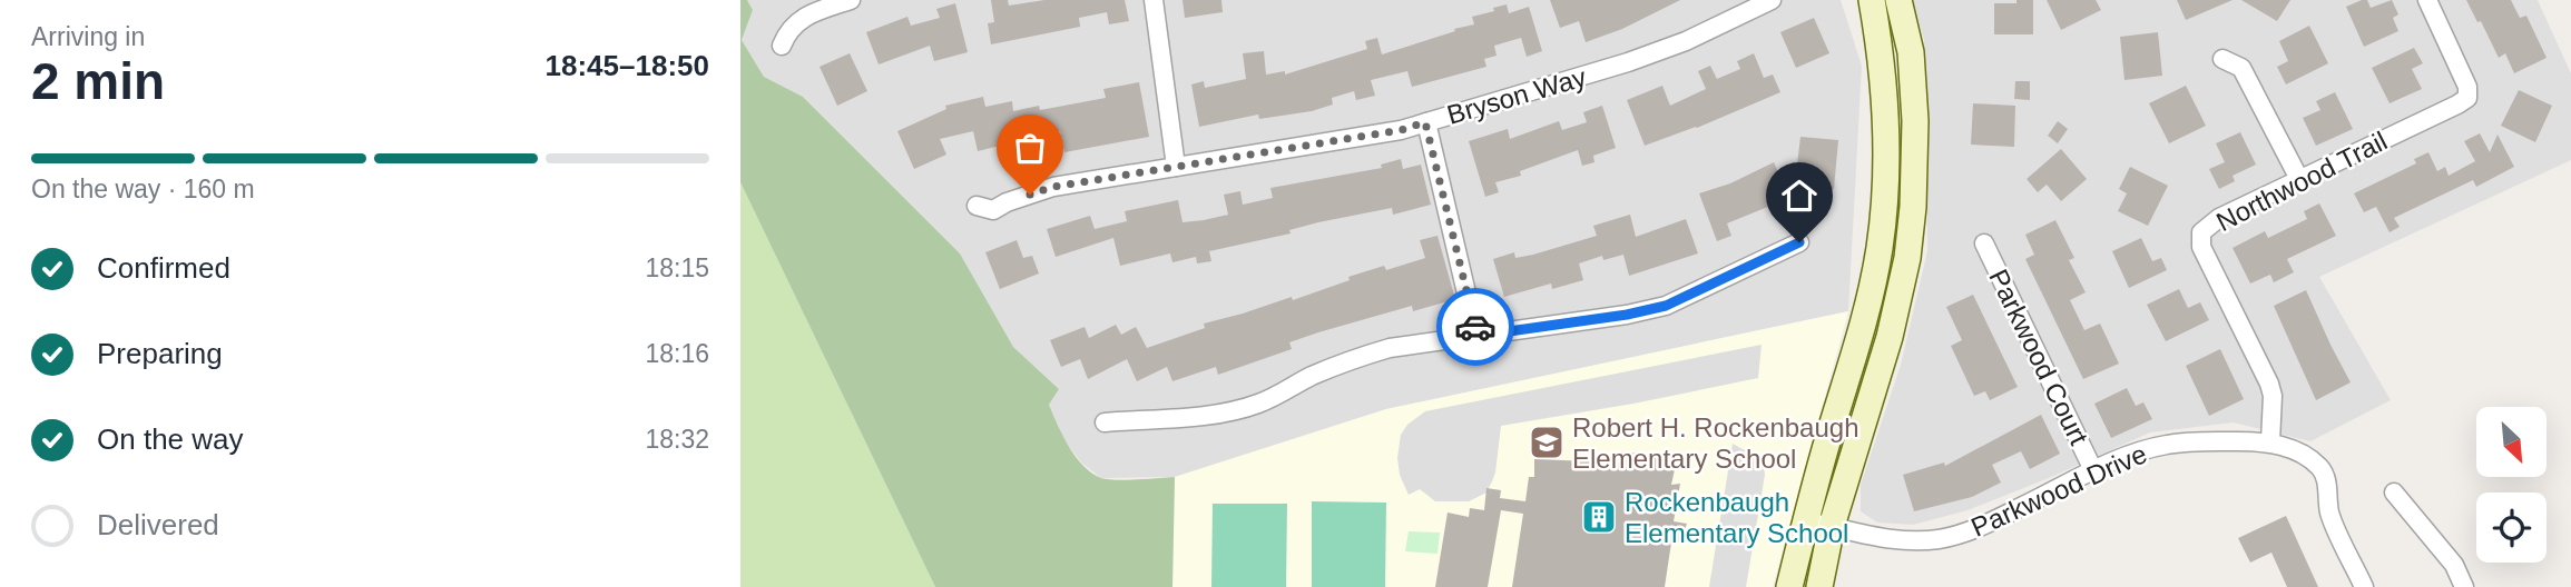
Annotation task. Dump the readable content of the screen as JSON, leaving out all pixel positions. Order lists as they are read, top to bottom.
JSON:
{
  "streets": {
    "street": [
      "Bryson Way",
      "Northwood Trail",
      "Parkwood Court",
      "Parkwood Drive"
    ]
  },
  "crossings": [
    ["Northwood Trail", "Parkwood Drive"],
    ["Parkwood Court", "Parkwood Drive"]
  ],
  "places": {
    "school or university": ["Robert H. Rockenbaugh Elementary School"],
    "building": ["Rockenbaugh Elementary School"]
  },
  "north": "bottom right",
  "page": {
    "heading": ["2 min", "Arriving in", "18:45–18:50"],
    "bar": "On the way · 160 m",
    "list": [
      ["Confirmed", "18:15"],
      ["Preparing", "18:16"],
      ["On the way", "18:32"],
      "Delivered"
    ]
  }
}
